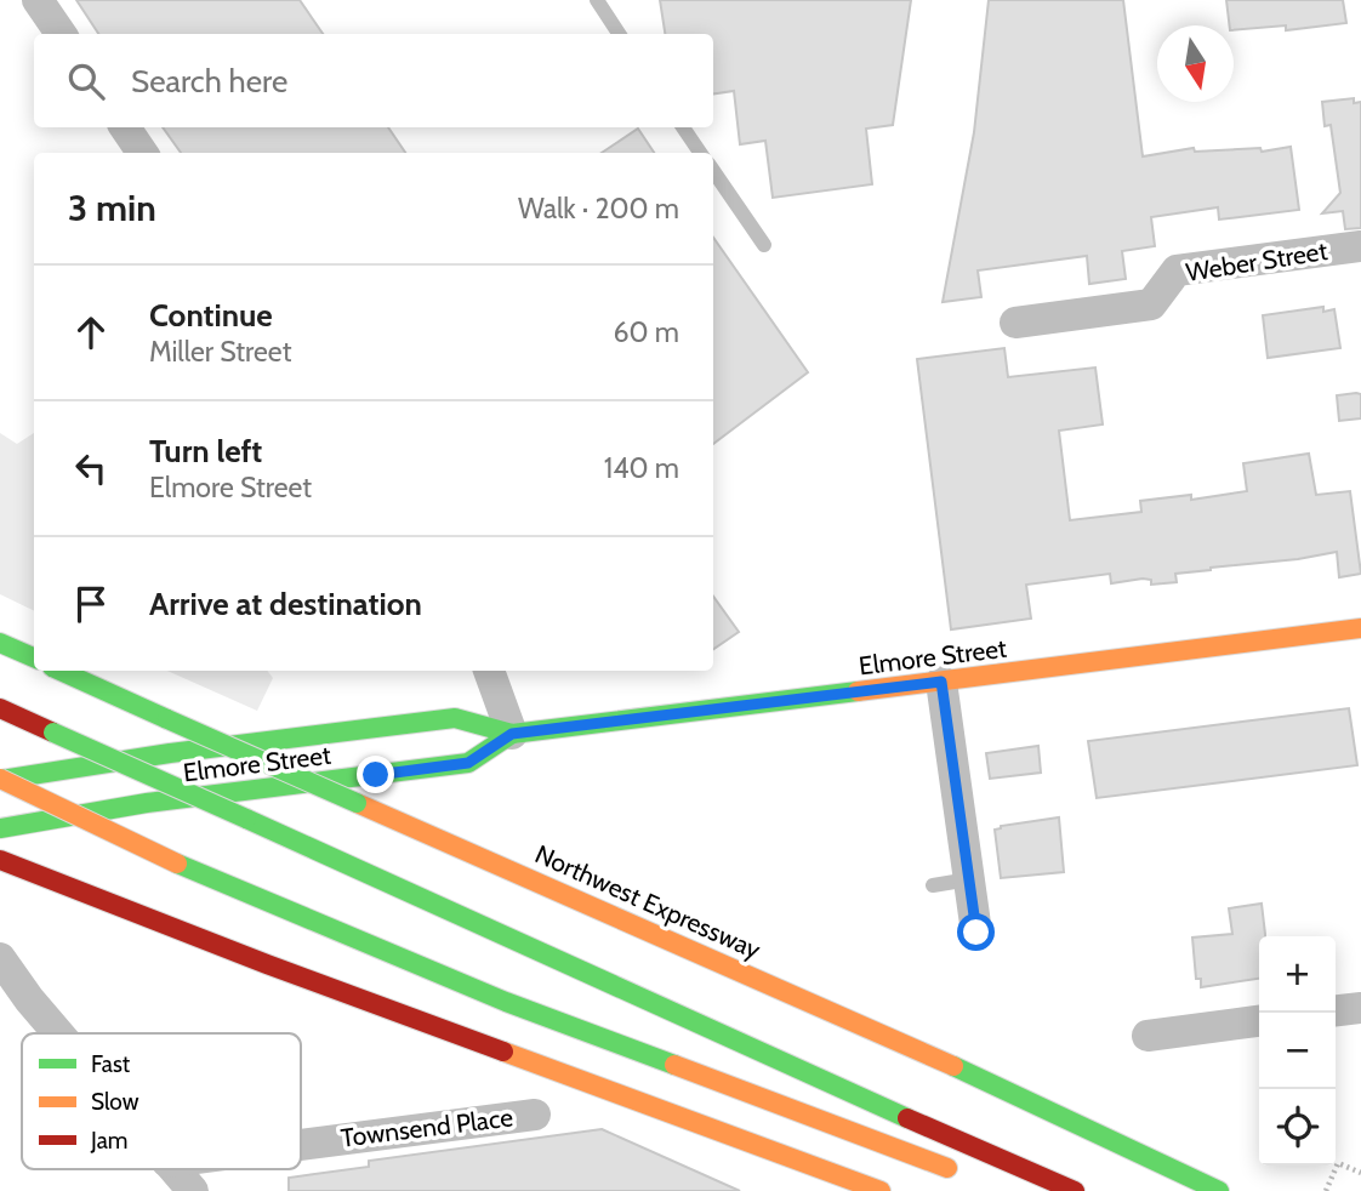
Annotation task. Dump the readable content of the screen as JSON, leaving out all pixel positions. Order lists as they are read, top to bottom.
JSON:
{
  "streets": {
    "main road": ["Elmore Street", "Northwest Expressway"],
    "street": ["Weber Street", "Townsend Place"]
  },
  "legend": ["Fast", "Slow", "Jam"],
  "north": "bottom",
  "page": {
    "search": "Search here",
    "heading": ["3 min", "Walk · 200 m"],
    "list": [
      ["Continue", "Miller Street", "60 m"],
      ["Turn left", "Elmore Street", "140 m"],
      "Arrive at destination"
    ],
    "map_buttons": ["+", "−"]
  }
}
